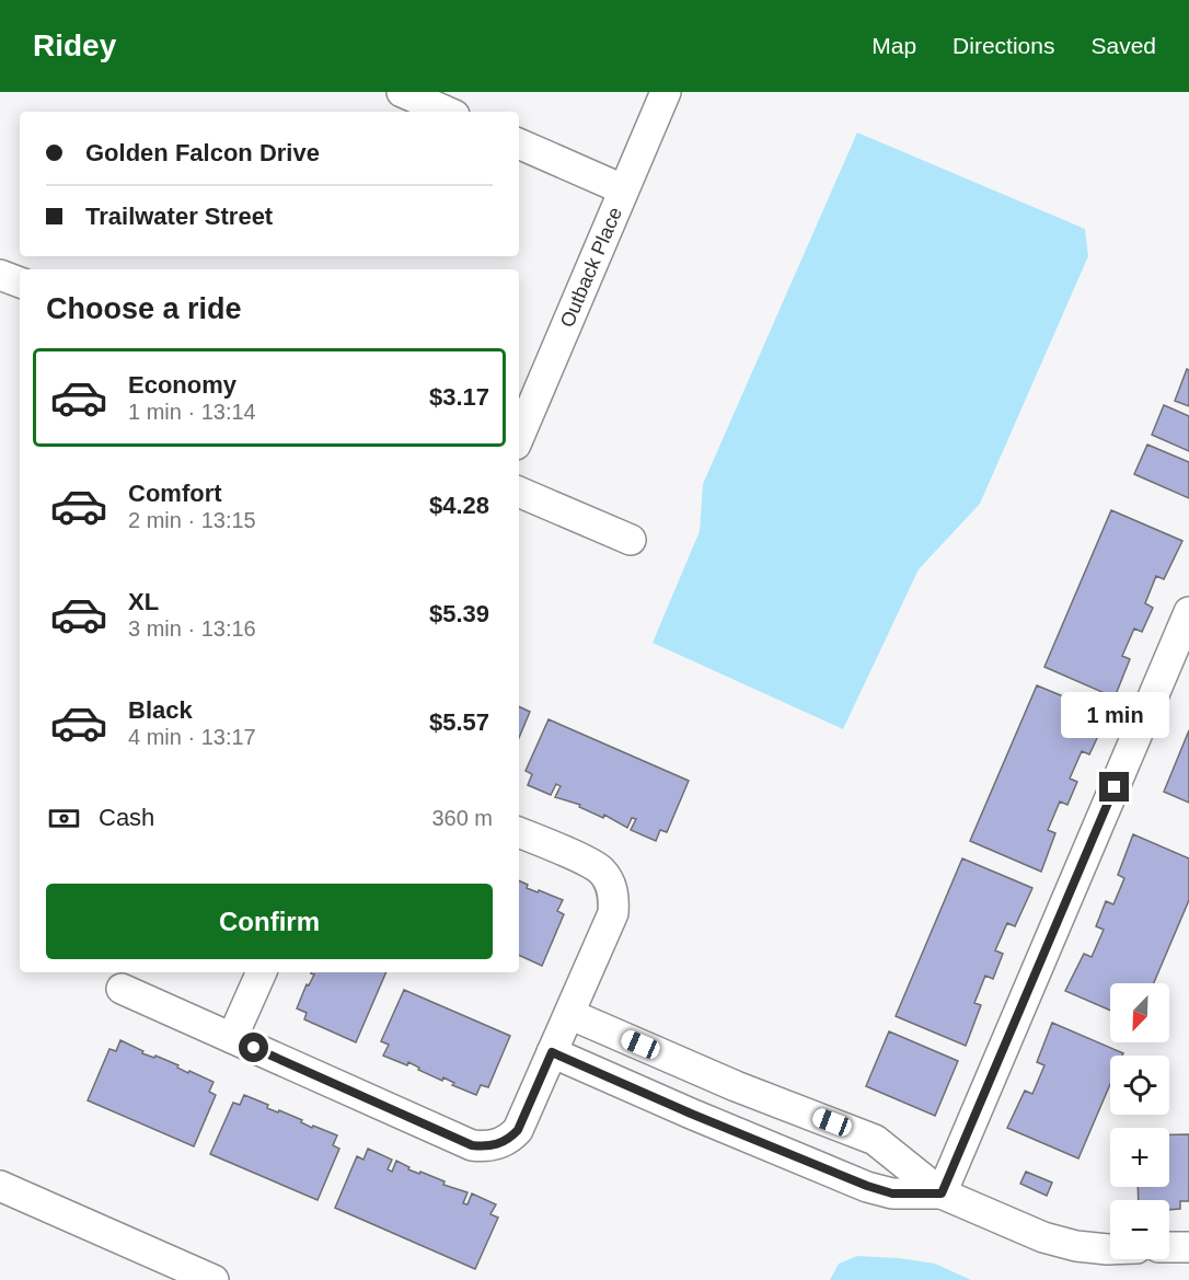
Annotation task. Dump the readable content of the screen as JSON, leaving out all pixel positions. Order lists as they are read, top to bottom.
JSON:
{
  "streets": {
    "street": ["Outback Place"]
  },
  "north": "bottom left",
  "page": {
    "header": "Ridey",
    "nav": ["Map", "Directions", "Saved"],
    "banner": ["Golden Falcon Drive", "Trailwater Street"],
    "heading": "Choose a ride",
    "list": [
      {
        "name": "Economy",
        "note": "1 min · 13:14",
        "value": "$3.17"
      },
      {
        "name": "Comfort",
        "note": "2 min · 13:15",
        "value": "$4.28"
      },
      {
        "name": "XL",
        "note": "3 min · 13:16",
        "value": "$5.39"
      },
      {
        "name": "Black",
        "note": "4 min · 13:17",
        "value": "$5.57"
      }
    ],
    "bubble": "1 min",
    "pay": ["Cash", "360 m"],
    "buttons": "Confirm",
    "map_buttons": ["+", "−"]
  }
}
